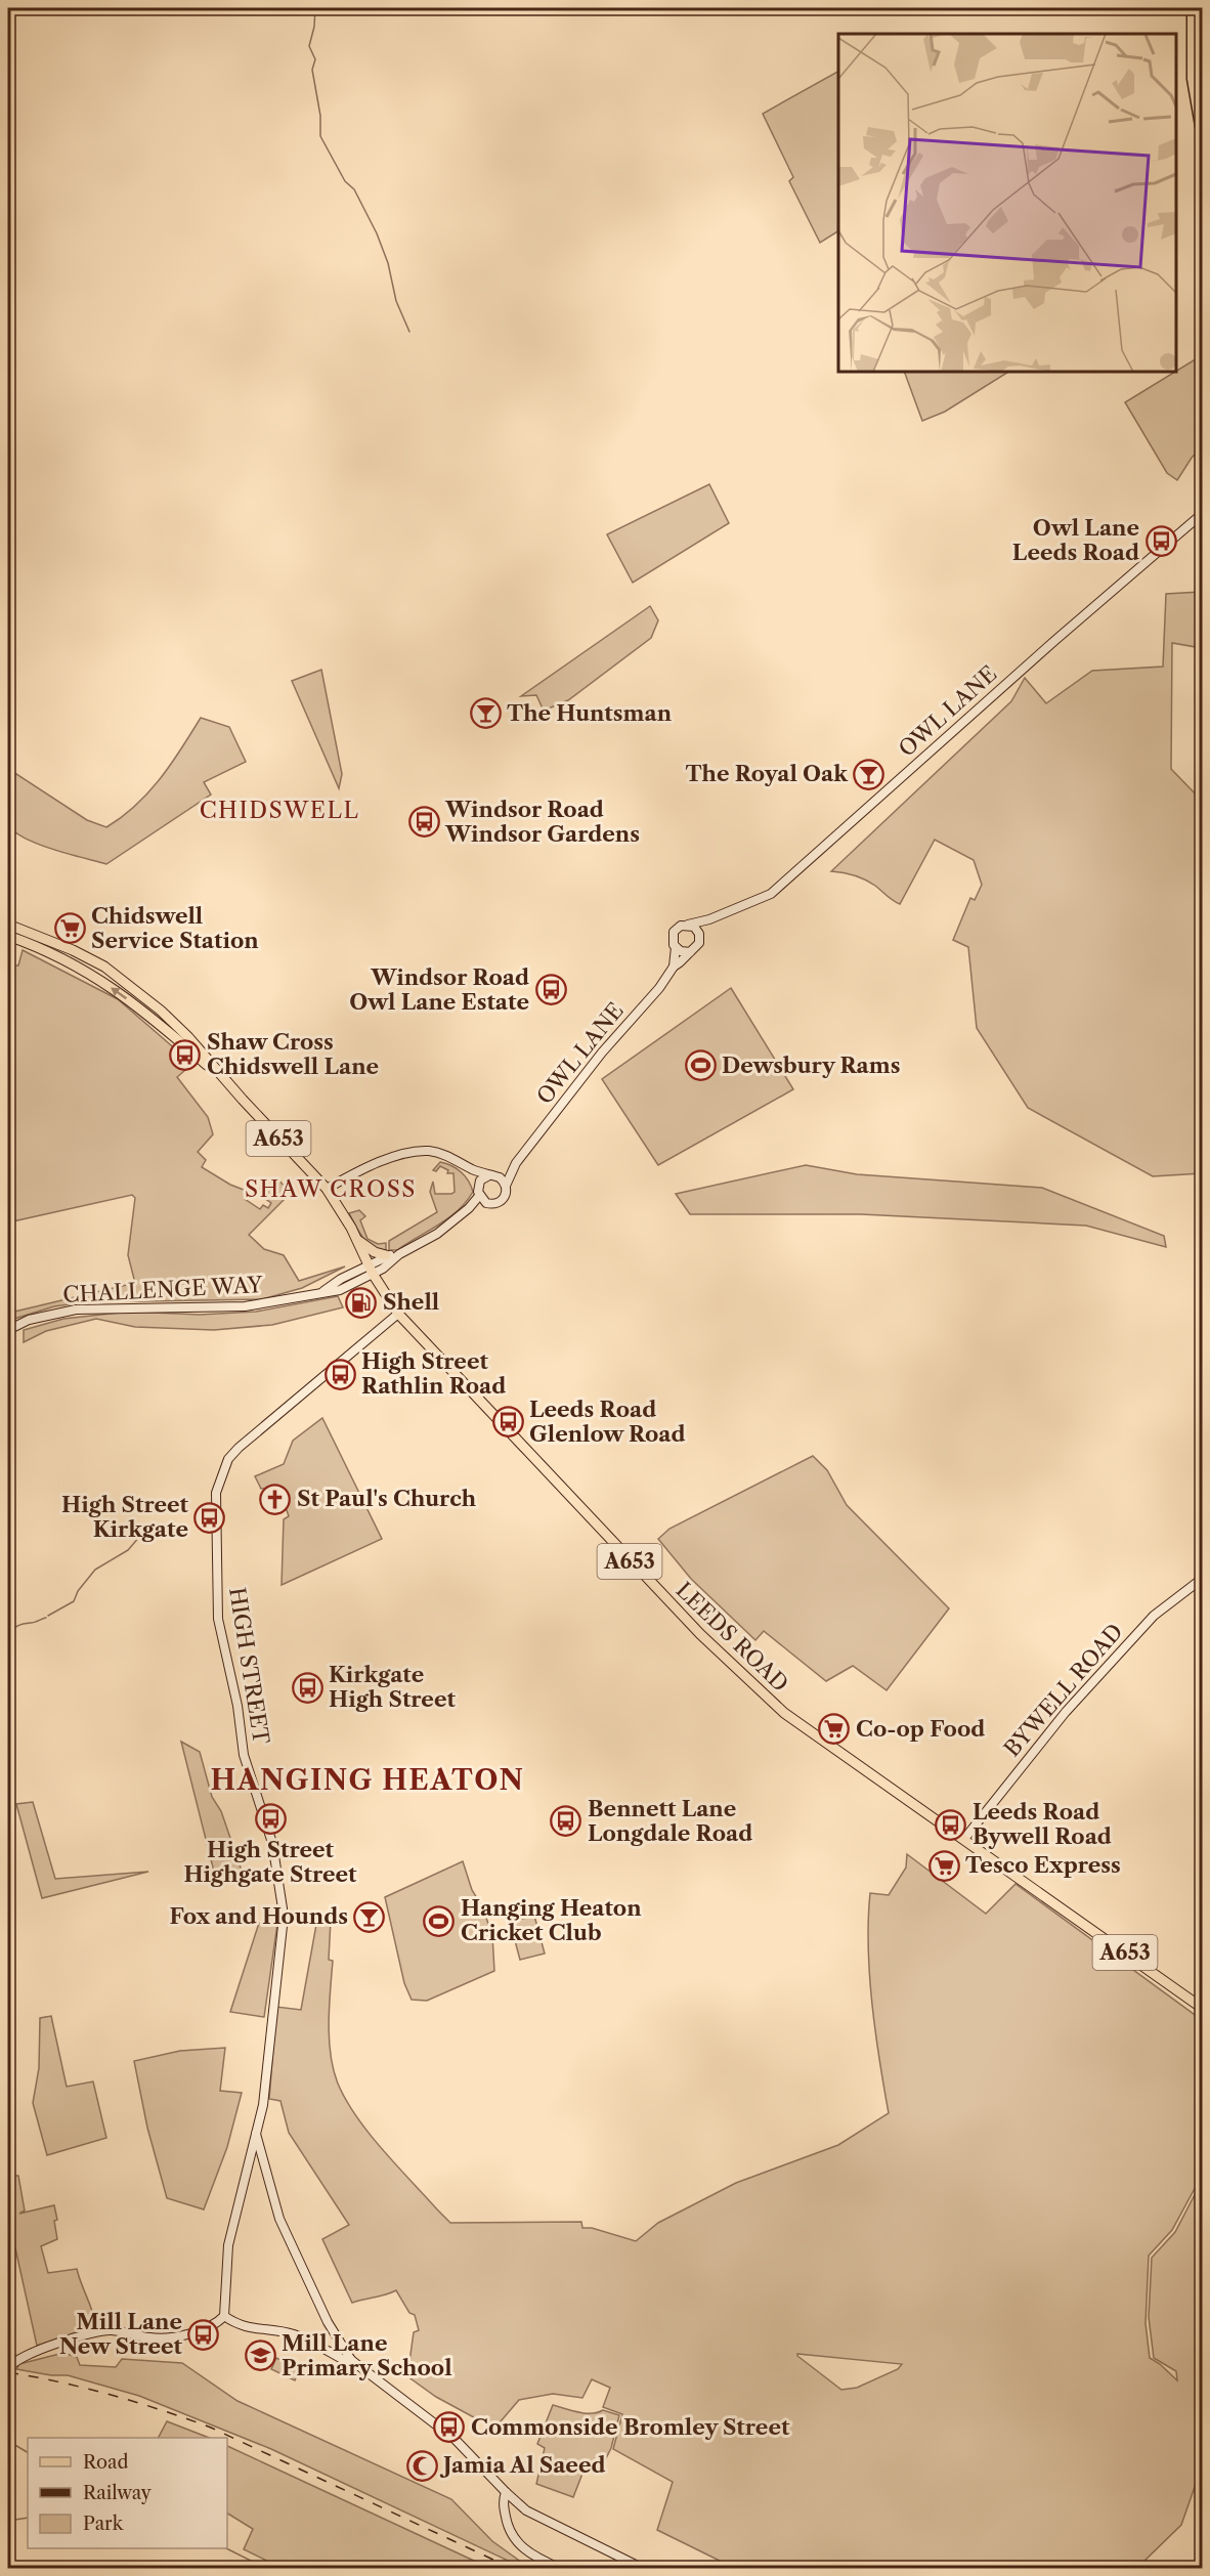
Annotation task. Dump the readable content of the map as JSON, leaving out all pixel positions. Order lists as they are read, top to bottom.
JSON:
{
  "streets": {
    "main road": ["A653", "LEEDS ROAD"],
    "street": [
      "OWL LANE",
      "CHALLENGE WAY",
      "HIGH STREET",
      "BYWELL ROAD"
    ]
  },
  "crossings": [
    ["CHALLENGE WAY", "LEEDS ROAD"],
    ["LEEDS ROAD", "HIGH STREET"],
    ["LEEDS ROAD", "BYWELL ROAD"]
  ],
  "districts": ["CHIDSWELL", "SHAW CROSS", "HANGING HEATON"],
  "places": {
    "bus stop": [
      "Owl Lane Leeds Road",
      "Windsor Road Windsor Gardens",
      "Windsor Road Owl Lane Estate",
      "Shaw Cross Chidswell Lane",
      "High Street Rathlin Road",
      "Leeds Road Glenlow Road",
      "High Street Kirkgate",
      "Kirkgate High Street",
      "High Street Highgate Street",
      "Bennett Lane Longdale Road",
      "Leeds Road Bywell Road",
      "Mill Lane New Street",
      "Commonside Bromley Street"
    ],
    "bar": ["The Huntsman", "The Royal Oak", "Fox and Hounds"],
    "supermarket": ["Chidswell Service Station", "Co-op Food", "Tesco Express"],
    "sports": ["Dewsbury Rams", "Hanging Heaton Cricket Club"],
    "fuel station": ["Shell"],
    "church": ["St Paul's Church"],
    "school or university": ["Mill Lane Primary School"],
    "mosque": ["Jamia Al Saeed"]
  },
  "legend": ["Road", "Railway", "Park"]
}
